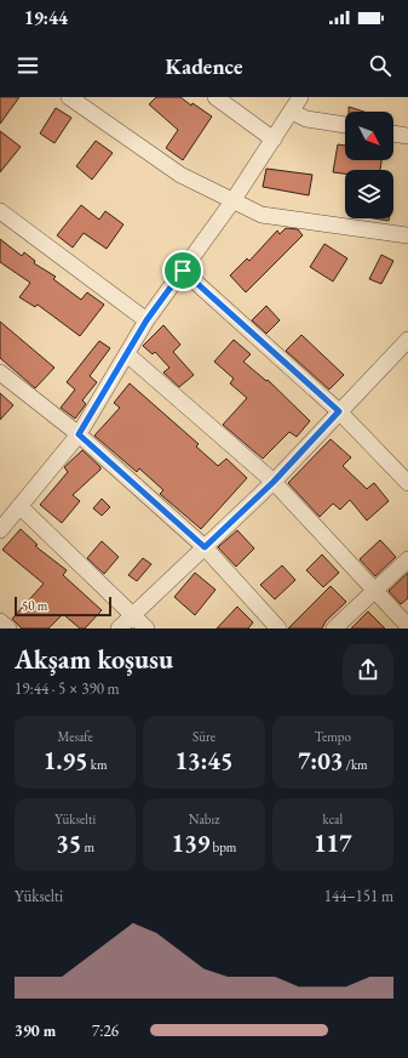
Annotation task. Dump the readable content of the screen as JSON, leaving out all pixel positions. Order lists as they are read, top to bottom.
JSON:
{
  "scale_bar": "50 m",
  "north": "bottom right",
  "page": {
    "status": "19:44",
    "header": "Kadence",
    "scale": "50 m",
    "heading": ["Akşam koşusu", "19:44 · 5 × 390 m"],
    "stats": [
      ["Mesafe", "1.95 km"],
      ["Süre", "13:45"],
      ["Tempo", "7:03 /km"],
      ["Yükselti", "35 m"],
      ["Nabız", "139 bpm"],
      ["kcal", "117"]
    ],
    "chart": ["Yükselti", "144–151 m"],
    "list": [
      {
        "name": "390 m",
        "note": "7:26"
      }
    ]
  }
}
